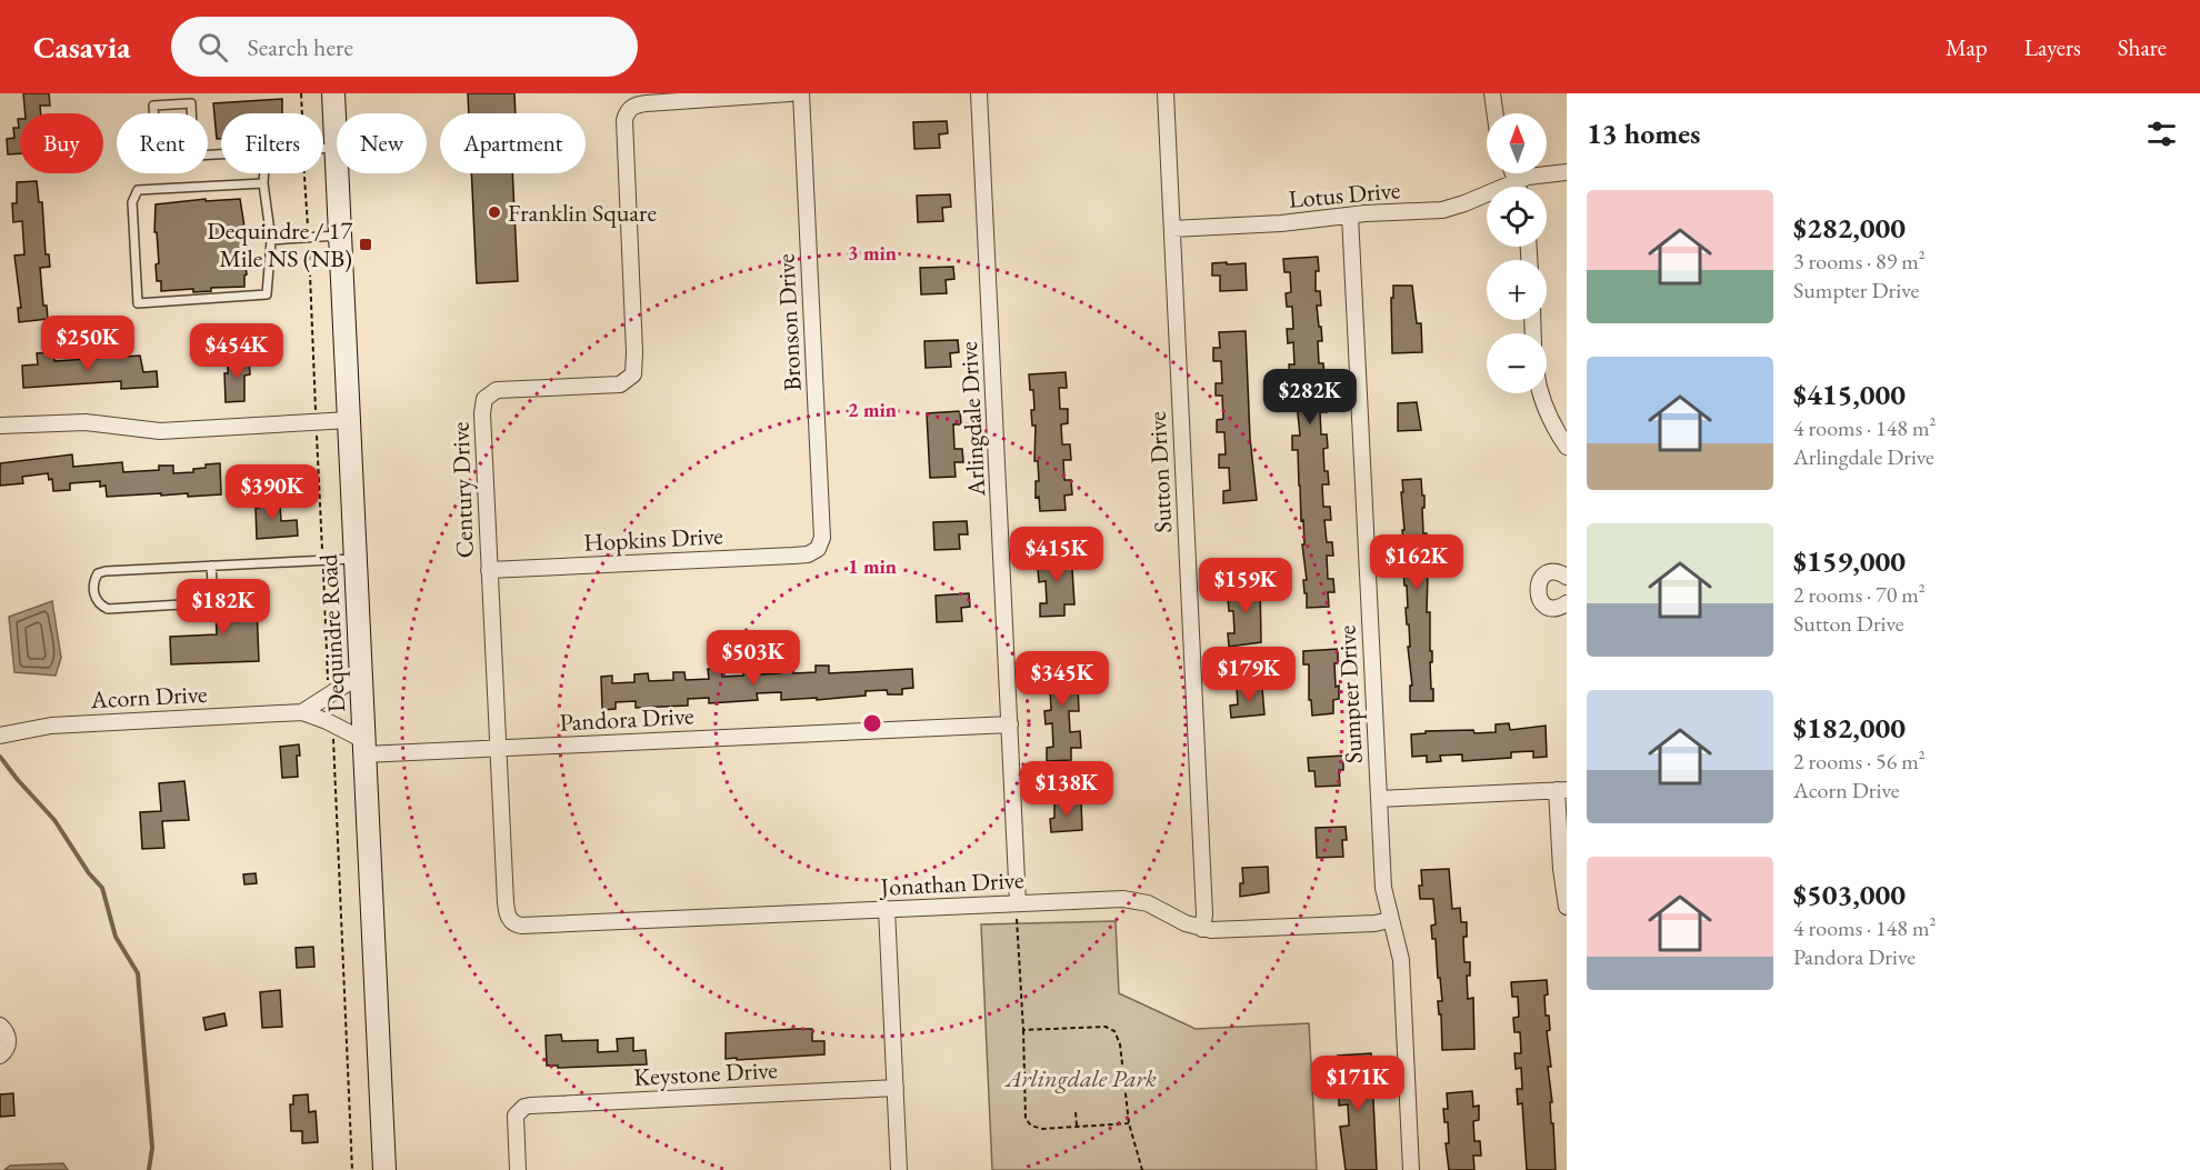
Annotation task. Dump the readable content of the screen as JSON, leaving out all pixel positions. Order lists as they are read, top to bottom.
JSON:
{
  "streets": {
    "main road": ["Dequindre Road"],
    "street": [
      "Lotus Drive",
      "Bronson Drive",
      "Arlingdale Drive",
      "Sutton Drive",
      "Century Drive",
      "Hopkins Drive",
      "Sumpter Drive",
      "Acorn Drive",
      "Pandora Drive",
      "Jonathan Drive",
      "Keystone Drive"
    ]
  },
  "crossings": [
    ["Lotus Drive", "Sutton Drive"],
    ["Lotus Drive", "Sumpter Drive"],
    ["Bronson Drive", "Hopkins Drive"],
    ["Arlingdale Drive", "Pandora Drive"],
    ["Arlingdale Drive", "Jonathan Drive"],
    ["Sutton Drive", "Jonathan Drive"],
    ["Century Drive", "Hopkins Drive"],
    ["Century Drive", "Pandora Drive"],
    ["Century Drive", "Jonathan Drive"],
    ["Dequindre Road", "Acorn Drive"],
    ["Dequindre Road", "Pandora Drive"],
    ["Sumpter Drive", "Jonathan Drive"],
    ["Acorn Drive", "Pandora Drive"]
  ],
  "parks": ["Arlingdale Park"],
  "places": {
    "other": ["Franklin Square"],
    "transit": ["Dequindre / 17 Mile NS (NB)"]
  },
  "north": "top",
  "page": {
    "header": "Casavia",
    "search": "Search here",
    "nav": ["Map", "Layers", "Share"],
    "heading": "13 homes",
    "map_buttons": ["+", "−"],
    "chip": [
      "Buy",
      "Rent",
      "Filters",
      "New",
      "Apartment"
    ],
    "list": [
      {
        "name": "$282,000",
        "note": "3 rooms · 89 m² · Sumpter Drive"
      },
      {
        "name": "$415,000",
        "note": "4 rooms · 148 m² · Arlingdale Drive"
      },
      {
        "name": "$159,000",
        "note": "2 rooms · 70 m² · Sutton Drive"
      },
      {
        "name": "$182,000",
        "note": "2 rooms · 56 m² · Acorn Drive"
      },
      {
        "name": "$503,000",
        "note": "4 rooms · 148 m² · Pandora Drive"
      }
    ],
    "price": [
      "$250K",
      "$454K",
      "$282K",
      "$390K",
      "$415K",
      "$162K",
      "$159K",
      "$182K",
      "$503K",
      "$179K",
      "$345K",
      "$138K",
      "$171K"
    ]
  },
  "rings": ["3 min", "2 min", "1 min"]
}
